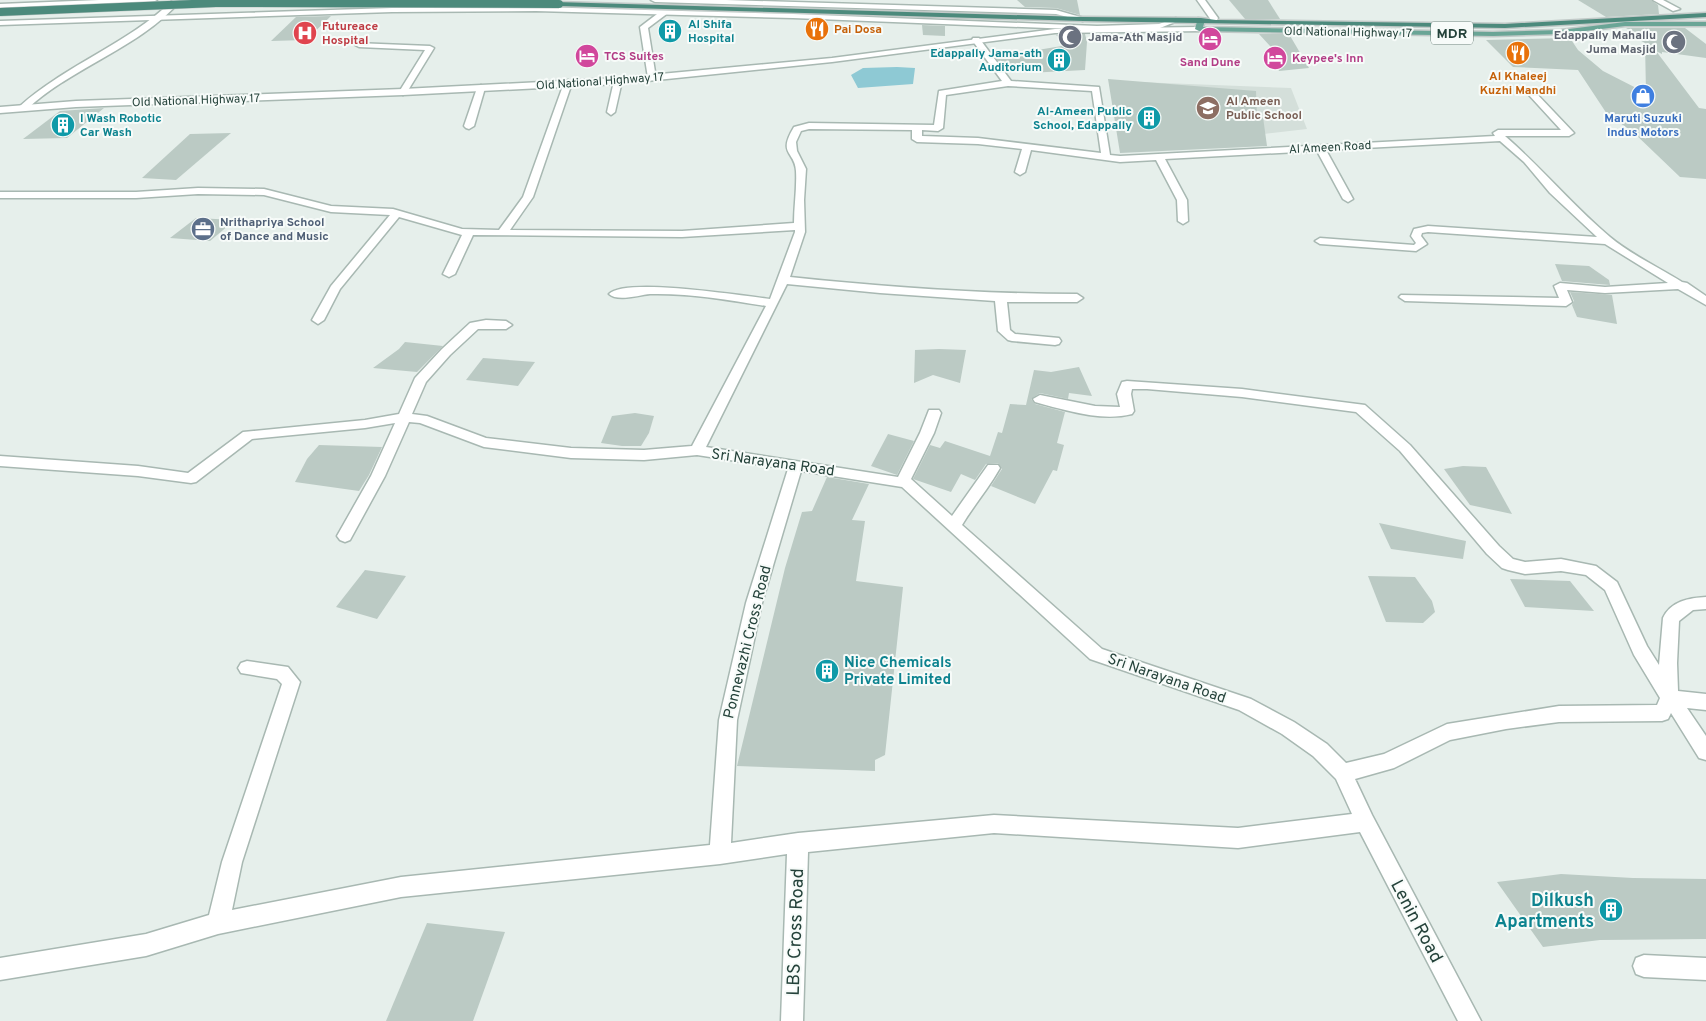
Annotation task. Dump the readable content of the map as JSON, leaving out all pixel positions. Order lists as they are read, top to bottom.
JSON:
{
  "streets": {
    "main road": ["Old National Highway 17", "MDR"],
    "street": [
      "Al Ameen Road",
      "Sri Narayana Road",
      "Ponnevazhi Cross Road",
      "Lenin Road",
      "LBS Cross Road"
    ]
  },
  "crossings": [
    ["Al Ameen Road", "Sri Narayana Road"],
    ["Sri Narayana Road", "Ponnevazhi Cross Road"],
    ["Sri Narayana Road", "Lenin Road"]
  ],
  "places": {
    "restaurant": ["Pai Dosa", "Al Khaleej Kuzhi Mandhi"],
    "building": [
      "Al Shifa Hospital",
      "Edappally Jama-ath Auditorium",
      "Al-Ameen Public School, Edappally",
      "I Wash Robotic Car Wash",
      "Nice Chemicals Private Limited",
      "Dilkush Apartments"
    ],
    "hospital": ["Futureace Hospital"],
    "mosque": ["Jama-Ath Masjid", "Edappally Mahallu Juma Masjid"],
    "hotel": ["Sand Dune", "TCS Suites", "Keypee's Inn"],
    "shop": ["Maruti Suzuki Indus Motors"],
    "school or university": ["Al Ameen Public School"],
    "office": ["Nrithapriya School of Dance and Music"]
  }
}
